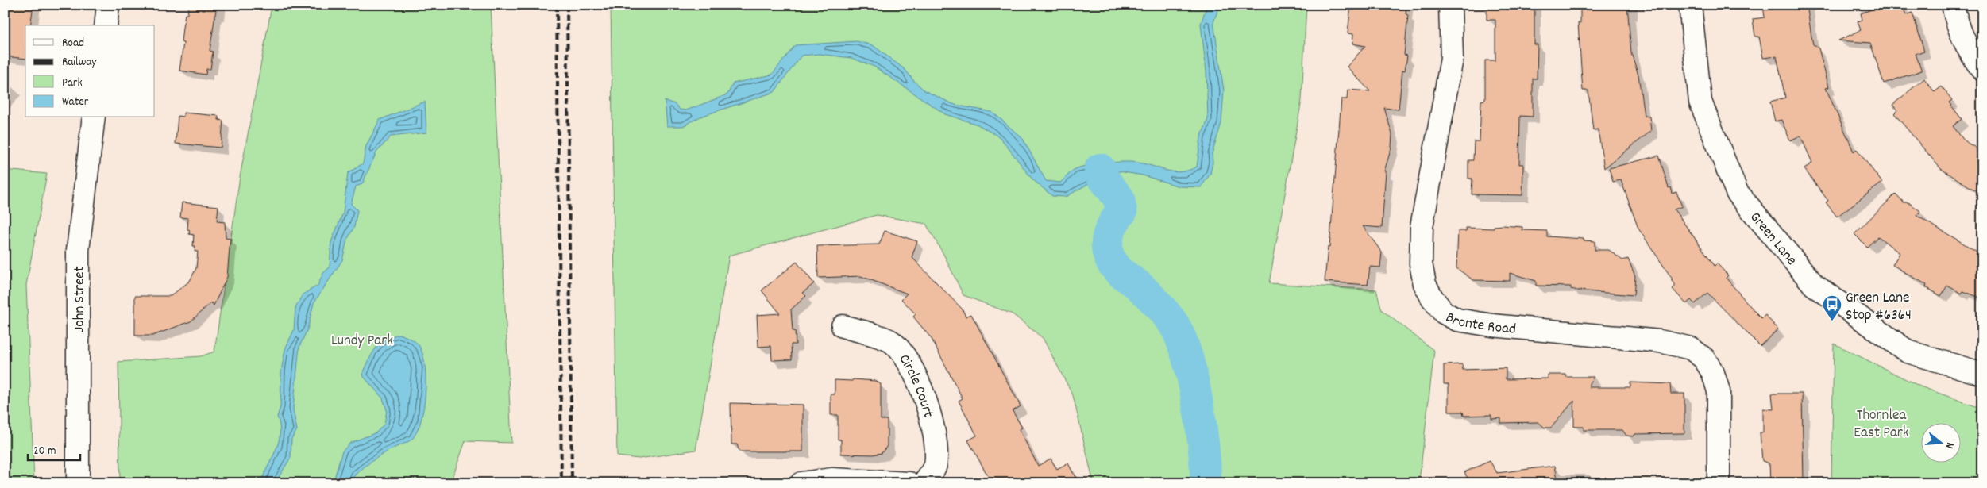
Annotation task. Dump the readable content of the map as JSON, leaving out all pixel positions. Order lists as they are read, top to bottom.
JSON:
{
  "streets": {
    "street": [
      "Green Lane",
      "John Street",
      "Bronte Road",
      "Circle Court"
    ]
  },
  "parks": ["Lundy Park", "Thornlea East Park"],
  "places": {
    "bus stop": ["Green Lane Stop #6364"]
  },
  "legend": [
    "Road",
    "Railway",
    "Park",
    "Water"
  ],
  "scale_bar": "20 m",
  "north": "right"
}
